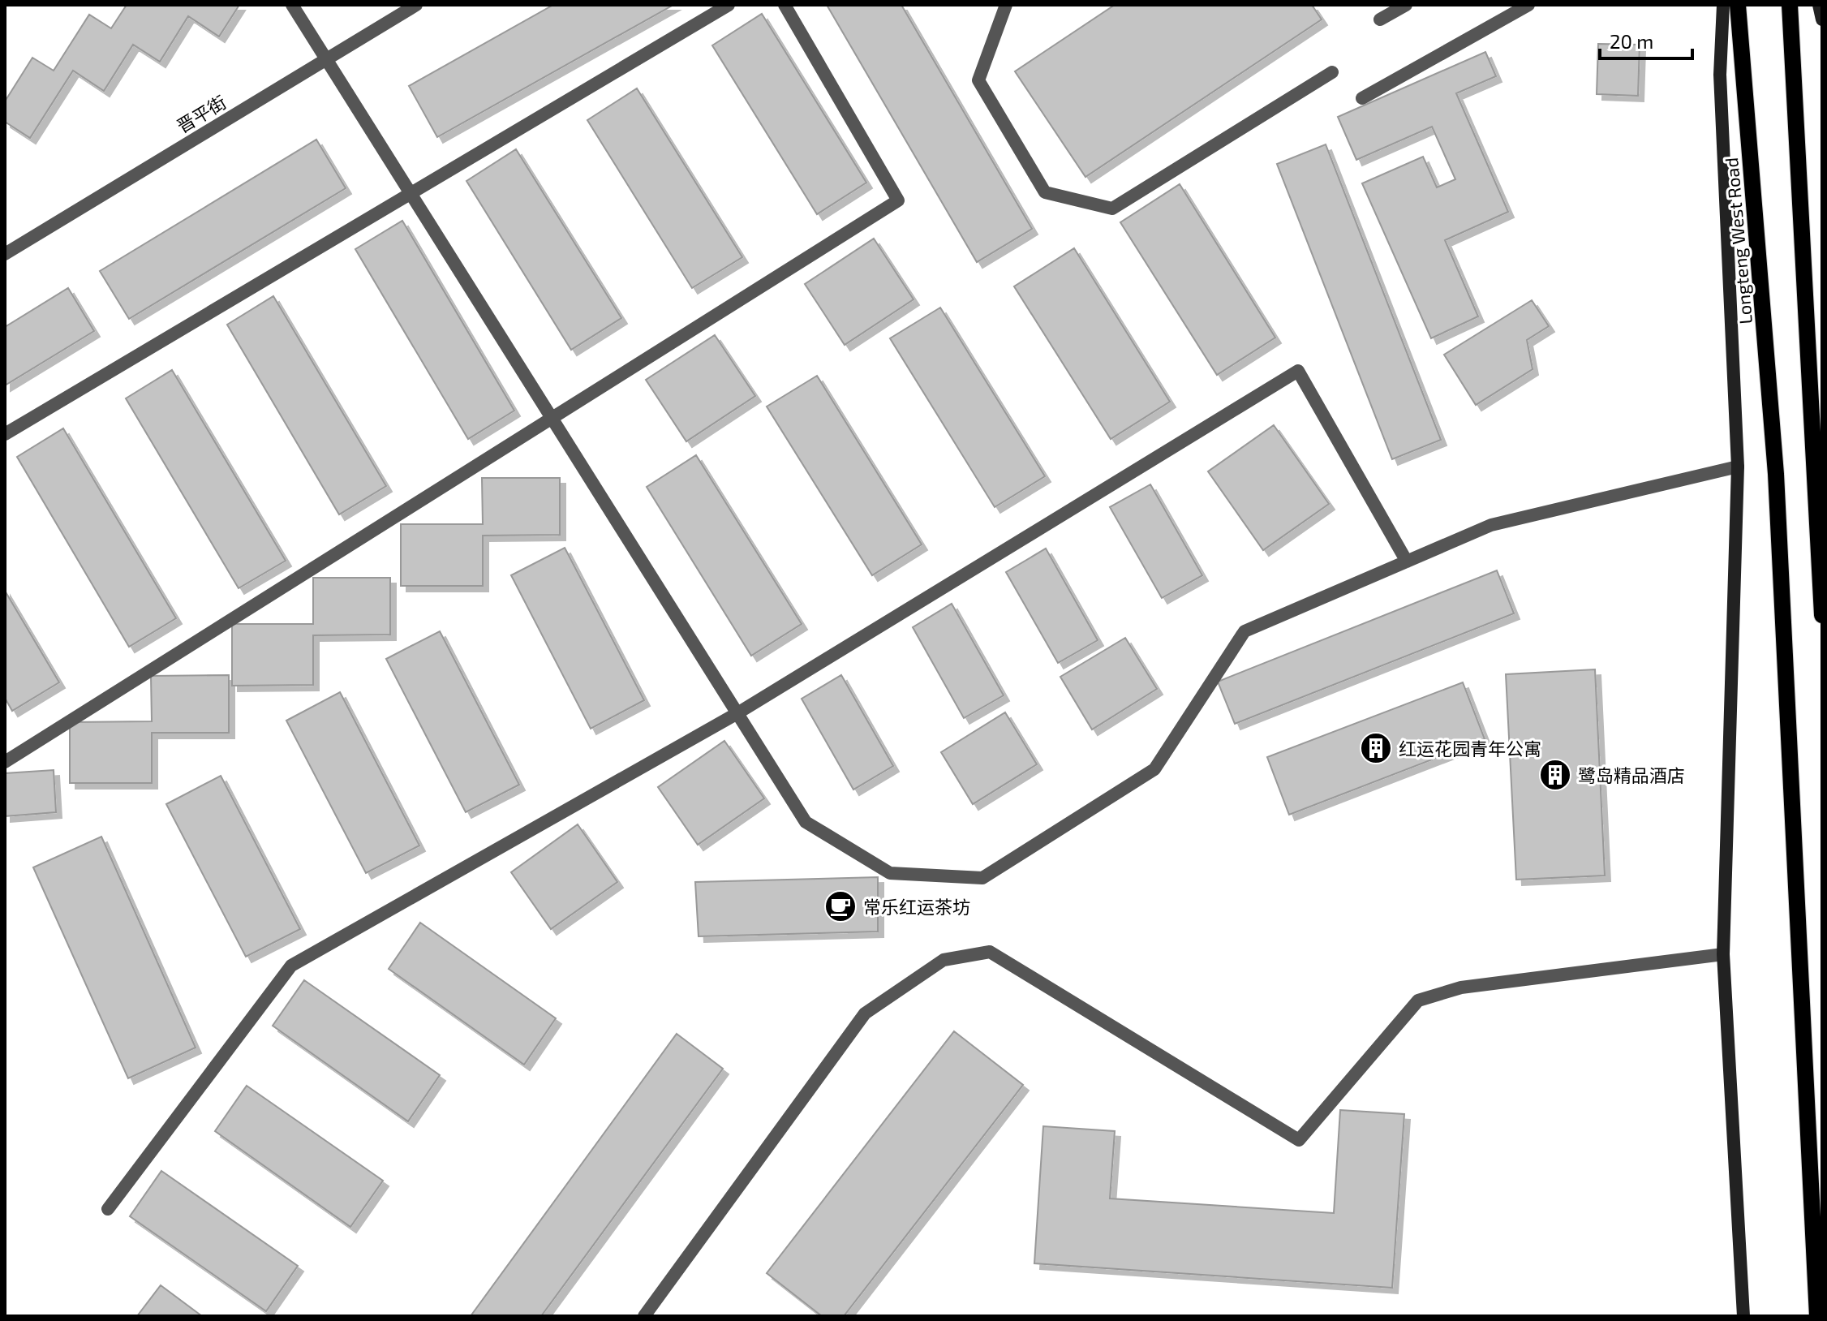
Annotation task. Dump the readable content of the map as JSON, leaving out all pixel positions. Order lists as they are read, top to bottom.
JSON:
{
  "streets": {
    "main road": ["Longteng West Road"],
    "street": ["晋平街"]
  },
  "places": {
    "building": ["红运花园青年公寓", "鹭岛精品酒店"],
    "cafe": ["常乐红运茶坊"]
  },
  "scale_bar": "20 m"
}
